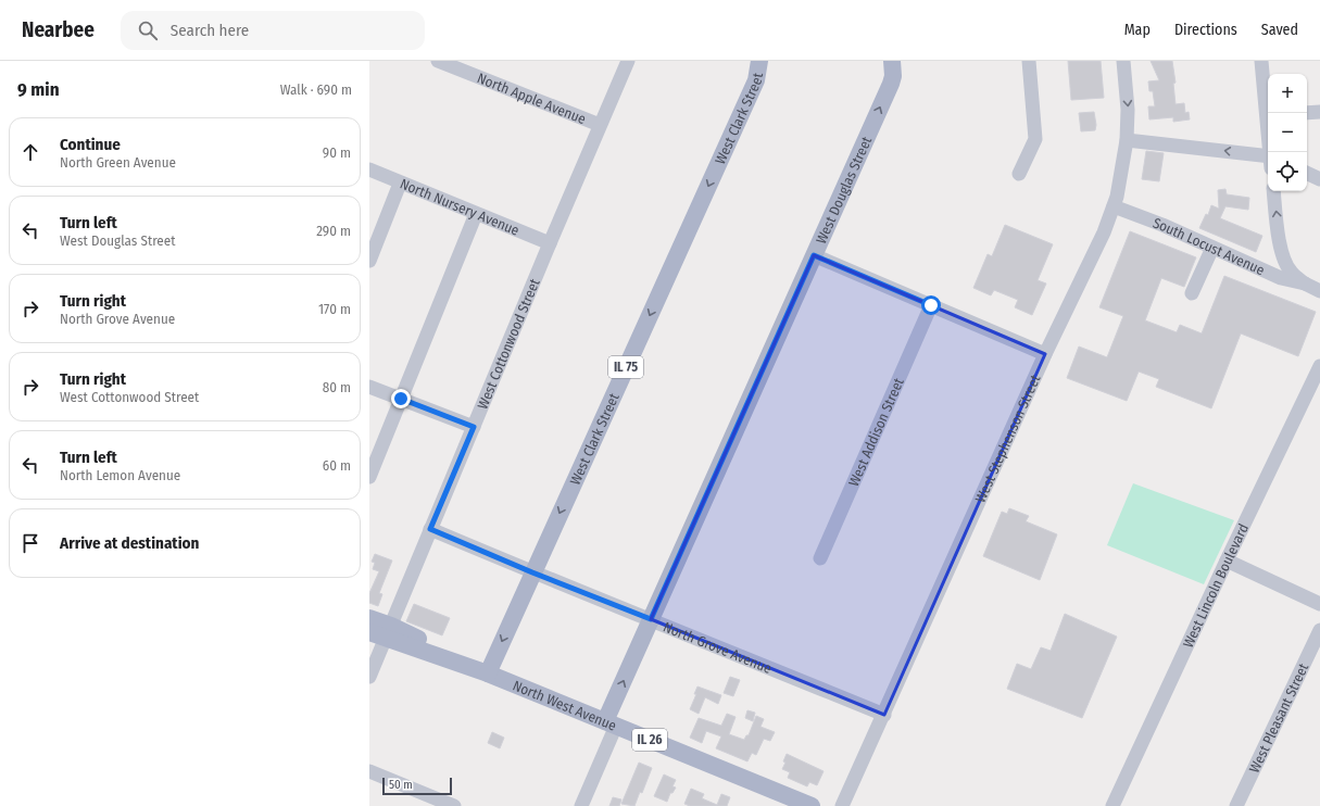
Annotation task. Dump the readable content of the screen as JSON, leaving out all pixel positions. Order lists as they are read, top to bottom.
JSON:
{
  "streets": {
    "main road": [
      "West Clark Street",
      "West Douglas Street",
      "IL 75",
      "North West Avenue",
      "IL 26"
    ],
    "street": [
      "North Apple Avenue",
      "North Nursery Avenue",
      "South Locust Avenue",
      "West Cottonwood Street",
      "West Addison Street",
      "West Stephenson Street",
      "West Lincoln Boulevard",
      "North Grove Avenue",
      "West Pleasant Street"
    ]
  },
  "crossings": [
    ["North Apple Avenue", "West Cottonwood Street"],
    ["West Clark Street", "North Grove Avenue"],
    ["West Clark Street", "North West Avenue"],
    ["West Douglas Street", "North Grove Avenue"],
    ["West Douglas Street", "North West Avenue"],
    ["North Nursery Avenue", "West Cottonwood Street"],
    ["South Locust Avenue", "West Stephenson Street"],
    ["West Cottonwood Street", "North Grove Avenue"],
    ["West Cottonwood Street", "North West Avenue"],
    ["West Stephenson Street", "North Grove Avenue"]
  ],
  "one_way": ["West Clark Street", "West Douglas Street"],
  "scale_bar": "50 m",
  "page": {
    "header": "Nearbee",
    "search": "Search here",
    "nav": ["Map", "Directions", "Saved"],
    "heading": ["9 min", "Walk · 690 m"],
    "map_buttons": ["+", "−"],
    "list": [
      ["Continue", "North Green Avenue", "90 m"],
      ["Turn left", "West Douglas Street", "290 m"],
      ["Turn right", "North Grove Avenue", "170 m"],
      ["Turn right", "West Cottonwood Street", "80 m"],
      ["Turn left", "North Lemon Avenue", "60 m"],
      "Arrive at destination"
    ],
    "scale": "50 m"
  }
}
